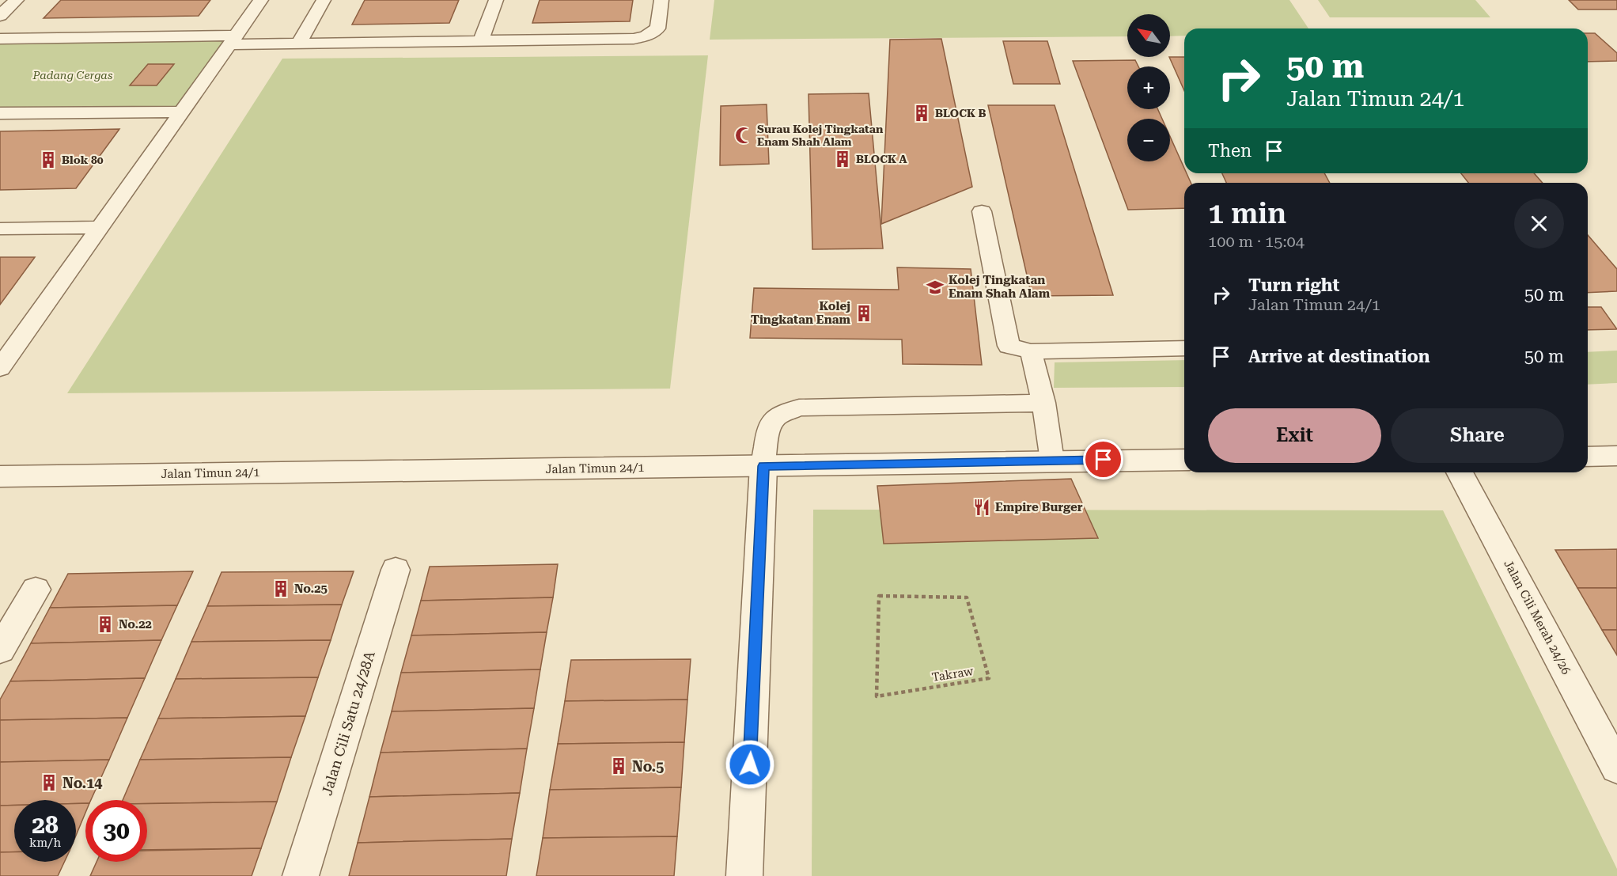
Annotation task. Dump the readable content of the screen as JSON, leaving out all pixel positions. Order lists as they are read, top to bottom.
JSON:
{
  "streets": {
    "street": ["Jalan Timun 24/1", "Jalan Cili Merah 24/26", "Jalan Cili Satu 24/28A"],
    "path": ["Takraw"]
  },
  "parks": ["Padang Cergas"],
  "places": {
    "building": [
      "BLOCK B",
      "BLOCK A",
      "Blok 80",
      "Kolej Tingkatan Enam",
      "No.25",
      "No.22",
      "No.5",
      "No.14"
    ],
    "mosque": ["Surau Kolej Tingkatan Enam Shah Alam"],
    "school or university": ["Kolej Tingkatan Enam Shah Alam"],
    "restaurant": ["Empire Burger"]
  },
  "north": "top left",
  "page": {
    "map_buttons": ["+", "−"],
    "turn": ["50 m", "Jalan Timun 24/1"],
    "then": "Then",
    "heading": ["1 min", "100 m · 15:04"],
    "list": [
      {
        "name": "Turn right",
        "note": "Jalan Timun 24/1",
        "value": "50 m"
      },
      {
        "name": "Arrive at destination",
        "value": "50 m"
      }
    ],
    "buttons": ["Exit", "Share"],
    "speed": "28 km/h",
    "limit": "30"
  }
}
